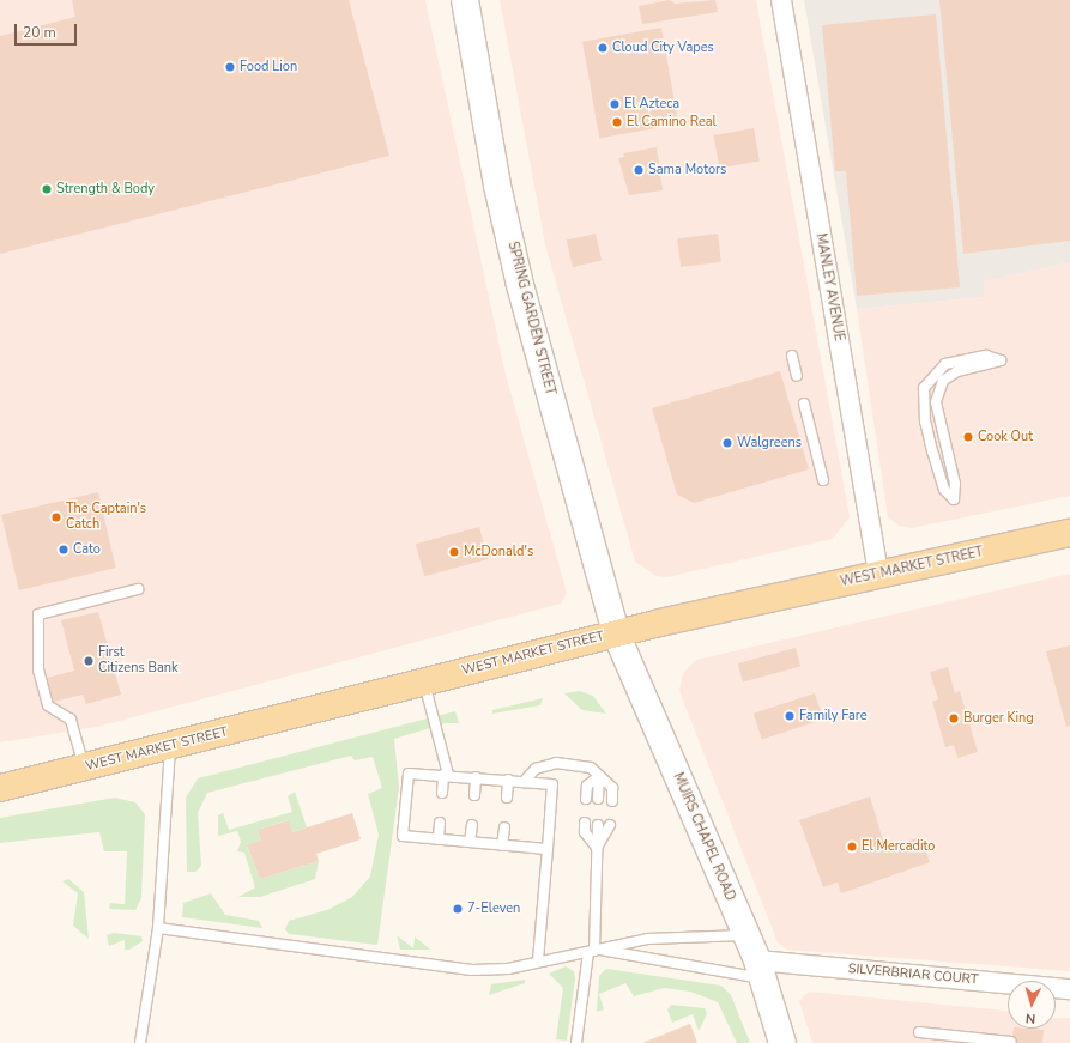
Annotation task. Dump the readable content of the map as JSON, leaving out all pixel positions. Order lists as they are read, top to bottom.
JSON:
{
  "streets": {
    "main road": ["SPRING GARDEN STREET", "WEST MARKET STREET", "MUIRS CHAPEL ROAD"],
    "street": ["MANLEY AVENUE", "SILVERBRIAR COURT"]
  },
  "crossings": [
    ["MANLEY AVENUE", "WEST MARKET STREET"],
    ["SPRING GARDEN STREET", "WEST MARKET STREET"],
    ["SPRING GARDEN STREET", "MUIRS CHAPEL ROAD"],
    ["WEST MARKET STREET", "MUIRS CHAPEL ROAD"],
    ["MUIRS CHAPEL ROAD", "SILVERBRIAR COURT"]
  ],
  "places": [
    "Cloud City Vapes",
    "Food Lion",
    "El Azteca",
    "El Camino Real",
    "Sama Motors",
    "Strength & Body",
    "Cook Out",
    "Walgreens",
    "The Captain's Catch",
    "Cato",
    "McDonald's",
    "First Citizens Bank",
    "Family Fare",
    "Burger King",
    "El Mercadito",
    "7-Eleven"
  ],
  "scale_bar": "20 m",
  "north": "bottom"
}
